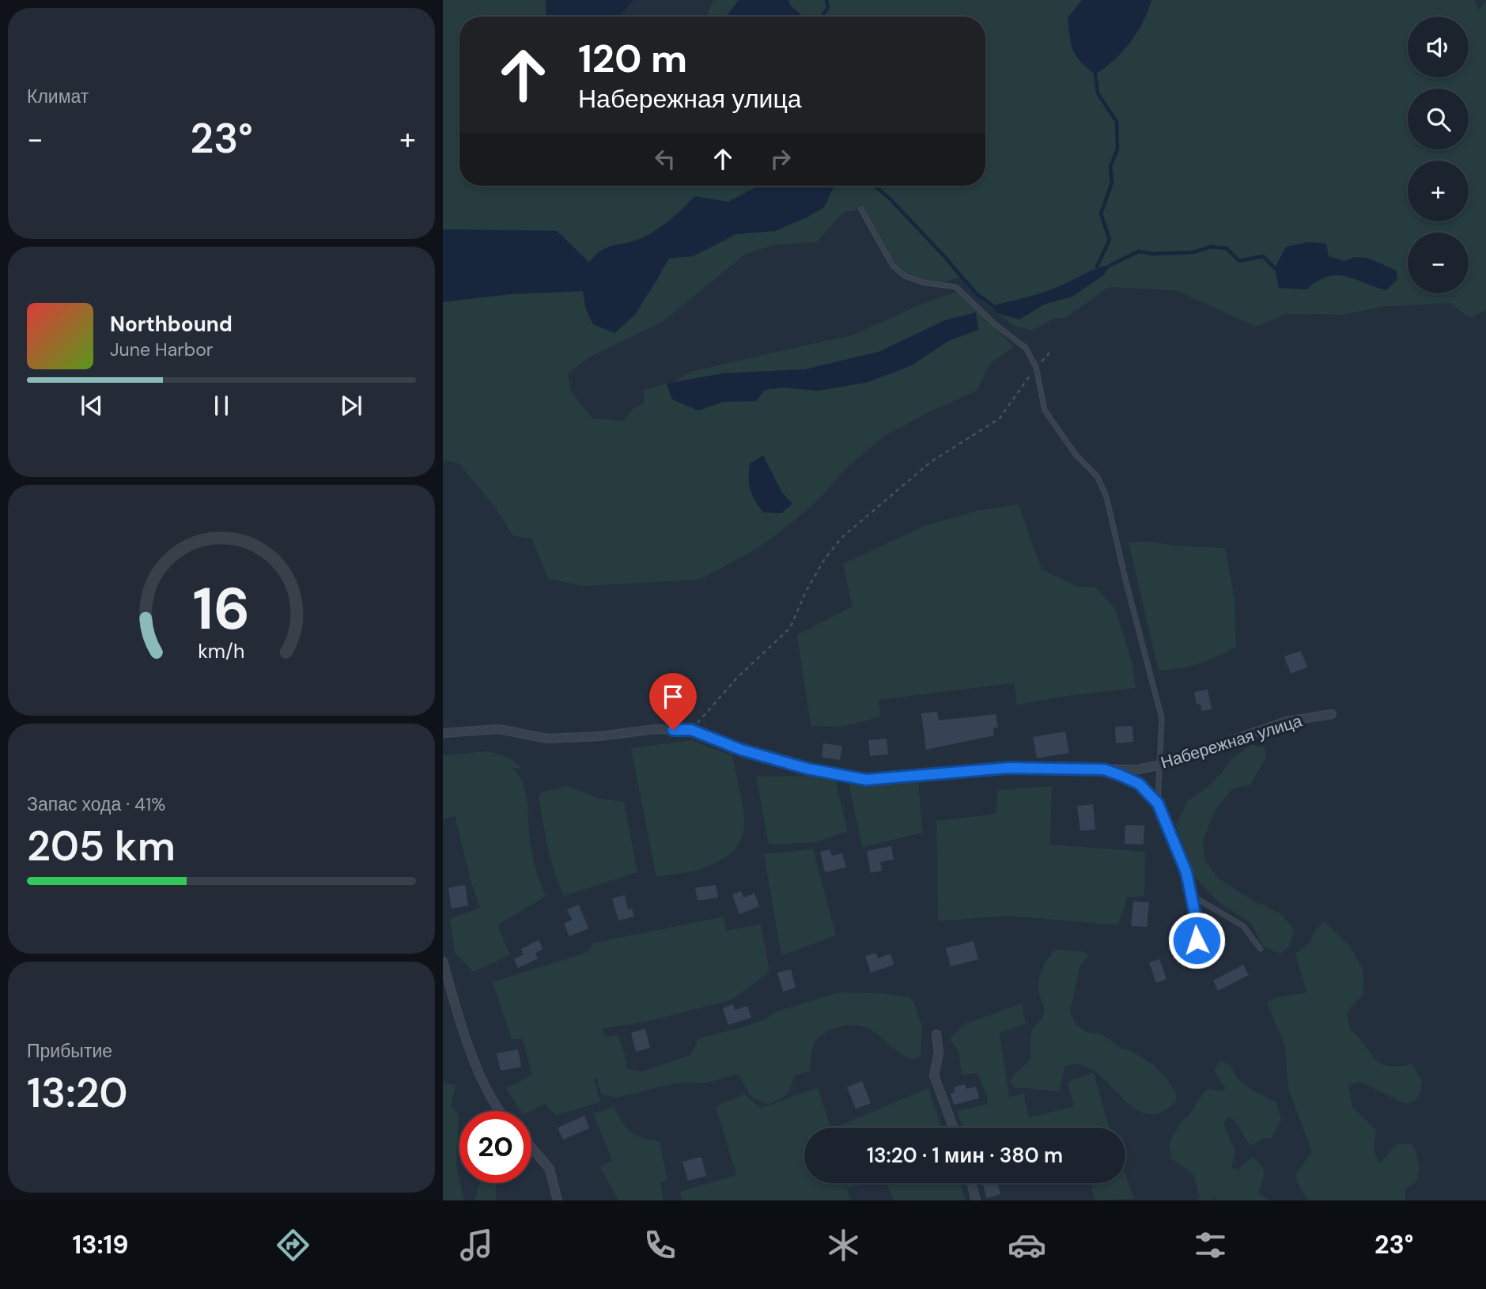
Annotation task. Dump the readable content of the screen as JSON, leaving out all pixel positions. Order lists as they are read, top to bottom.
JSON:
{
  "streets": {
    "street": ["Набережная улица"]
  },
  "page": {
    "tile": [
      "Климат",
      ["Запас хода · 41%", "205 km"],
      ["Прибытие", "13:20"]
    ],
    "map_buttons": ["+", "−"],
    "turn": ["120 m", "Набережная улица"],
    "heat": ["−", "23°", "+"],
    "song": ["Northbound", "June Harbor"],
    "limit": "20",
    "trip": "13:20 · 1 мин · 380 m",
    "tabs": ["13:19", "23°"],
    "gauge": ["16", "km/h"]
  }
}
